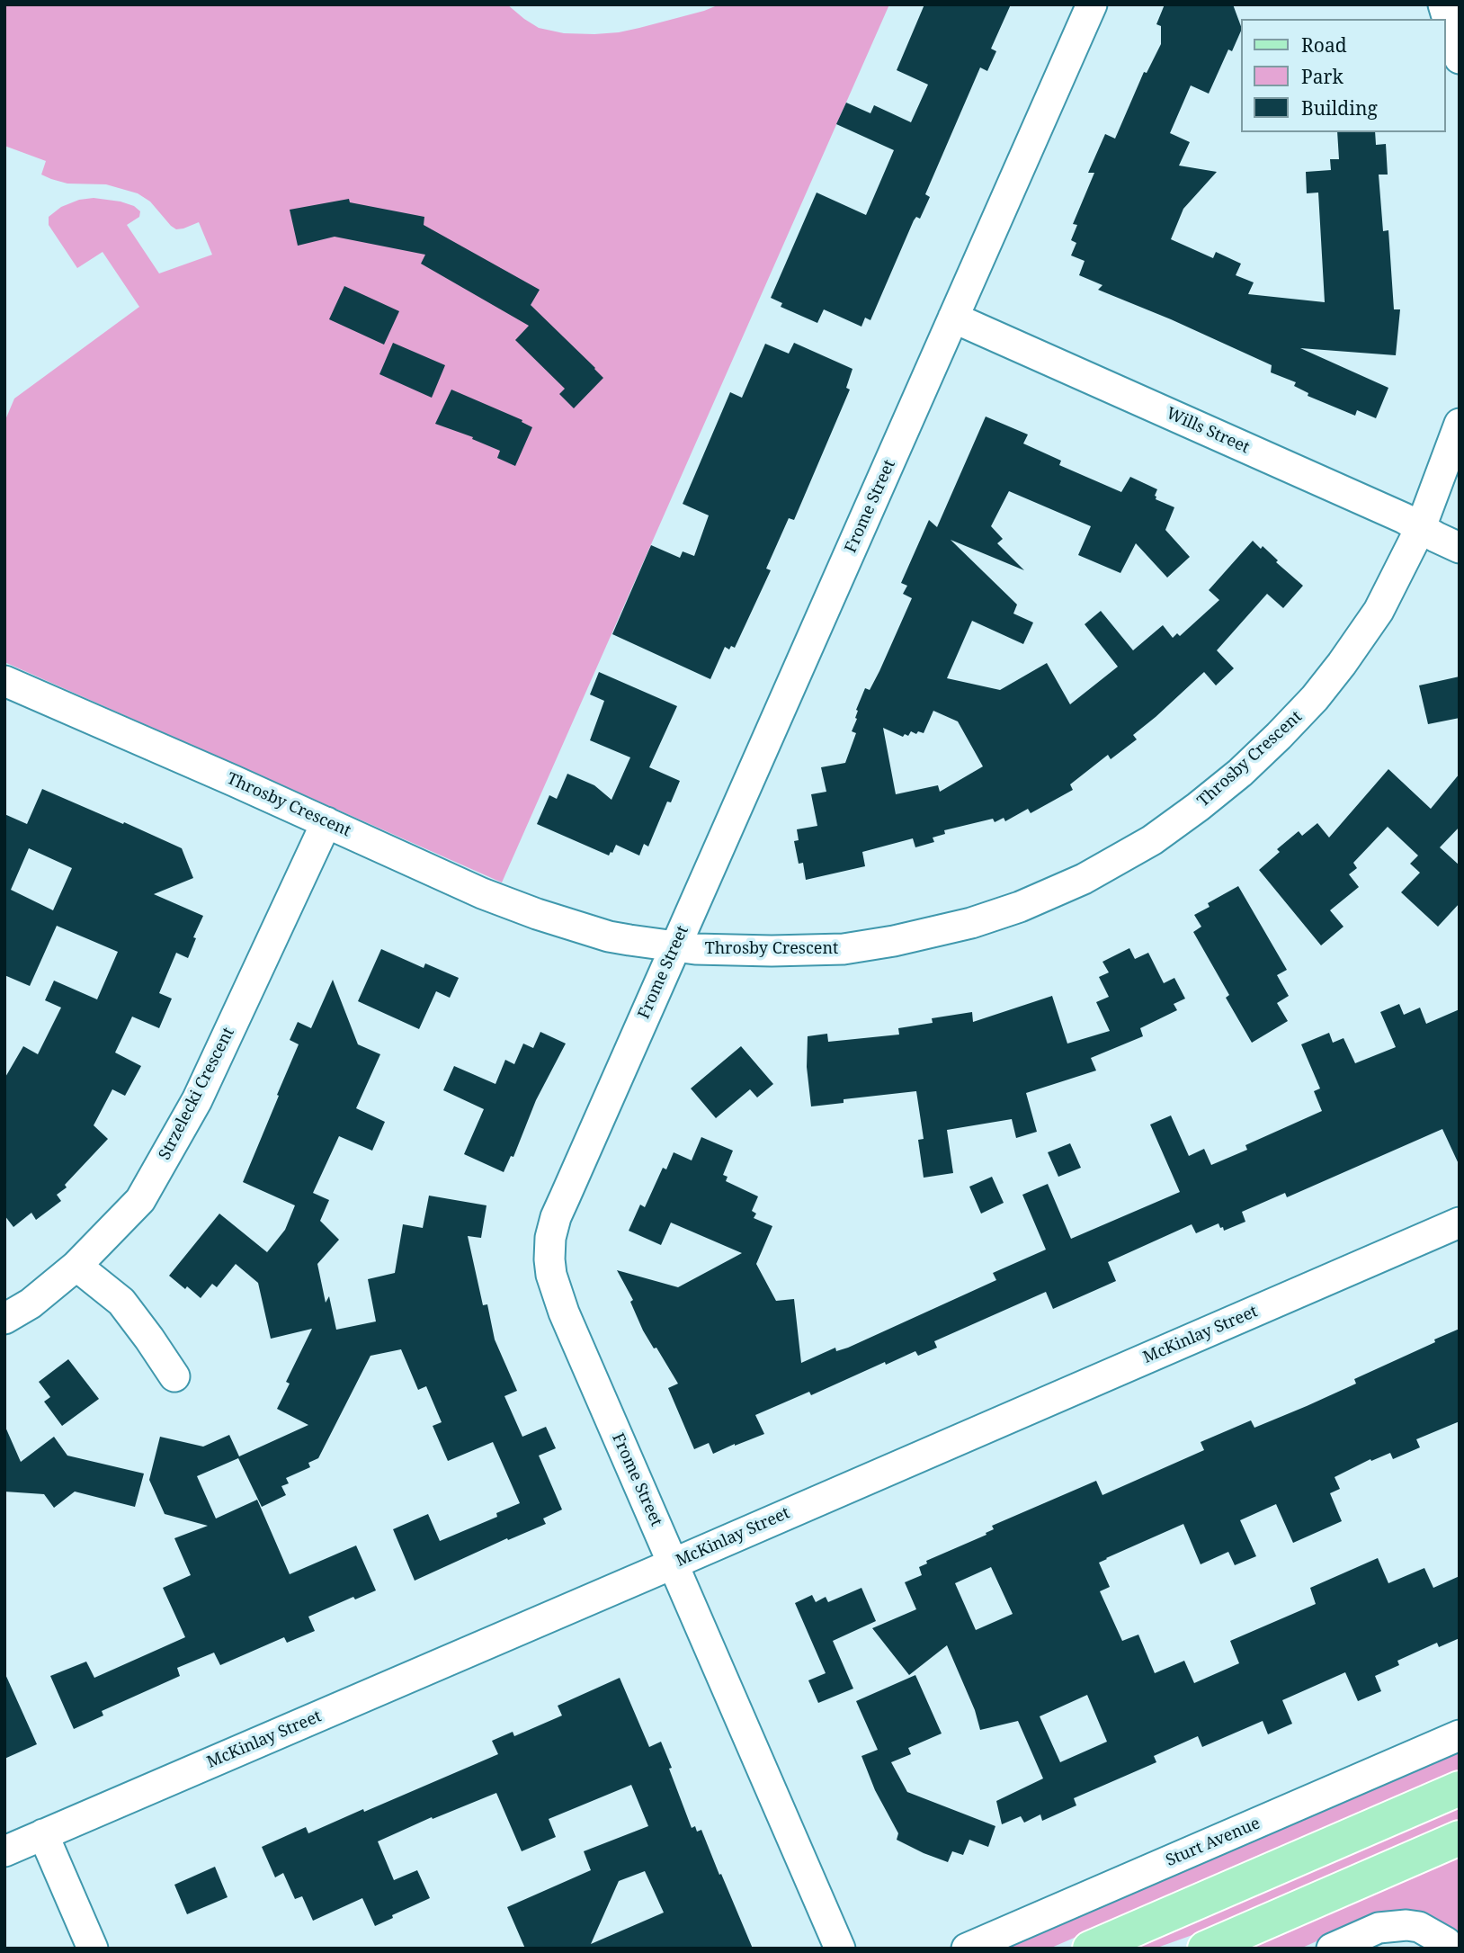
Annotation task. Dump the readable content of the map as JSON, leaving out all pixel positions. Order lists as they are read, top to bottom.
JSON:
{
  "streets": {
    "street": [
      "Wills Street",
      "Frome Street",
      "Throsby Crescent",
      "Strzelecki Crescent",
      "McKinlay Street",
      "Sturt Avenue"
    ]
  },
  "crossings": [
    ["Wills Street", "Frome Street"],
    ["Wills Street", "Throsby Crescent"],
    ["Frome Street", "Throsby Crescent"],
    ["Frome Street", "McKinlay Street"],
    ["Throsby Crescent", "Strzelecki Crescent"]
  ],
  "legend": ["Road", "Park", "Building"]
}
